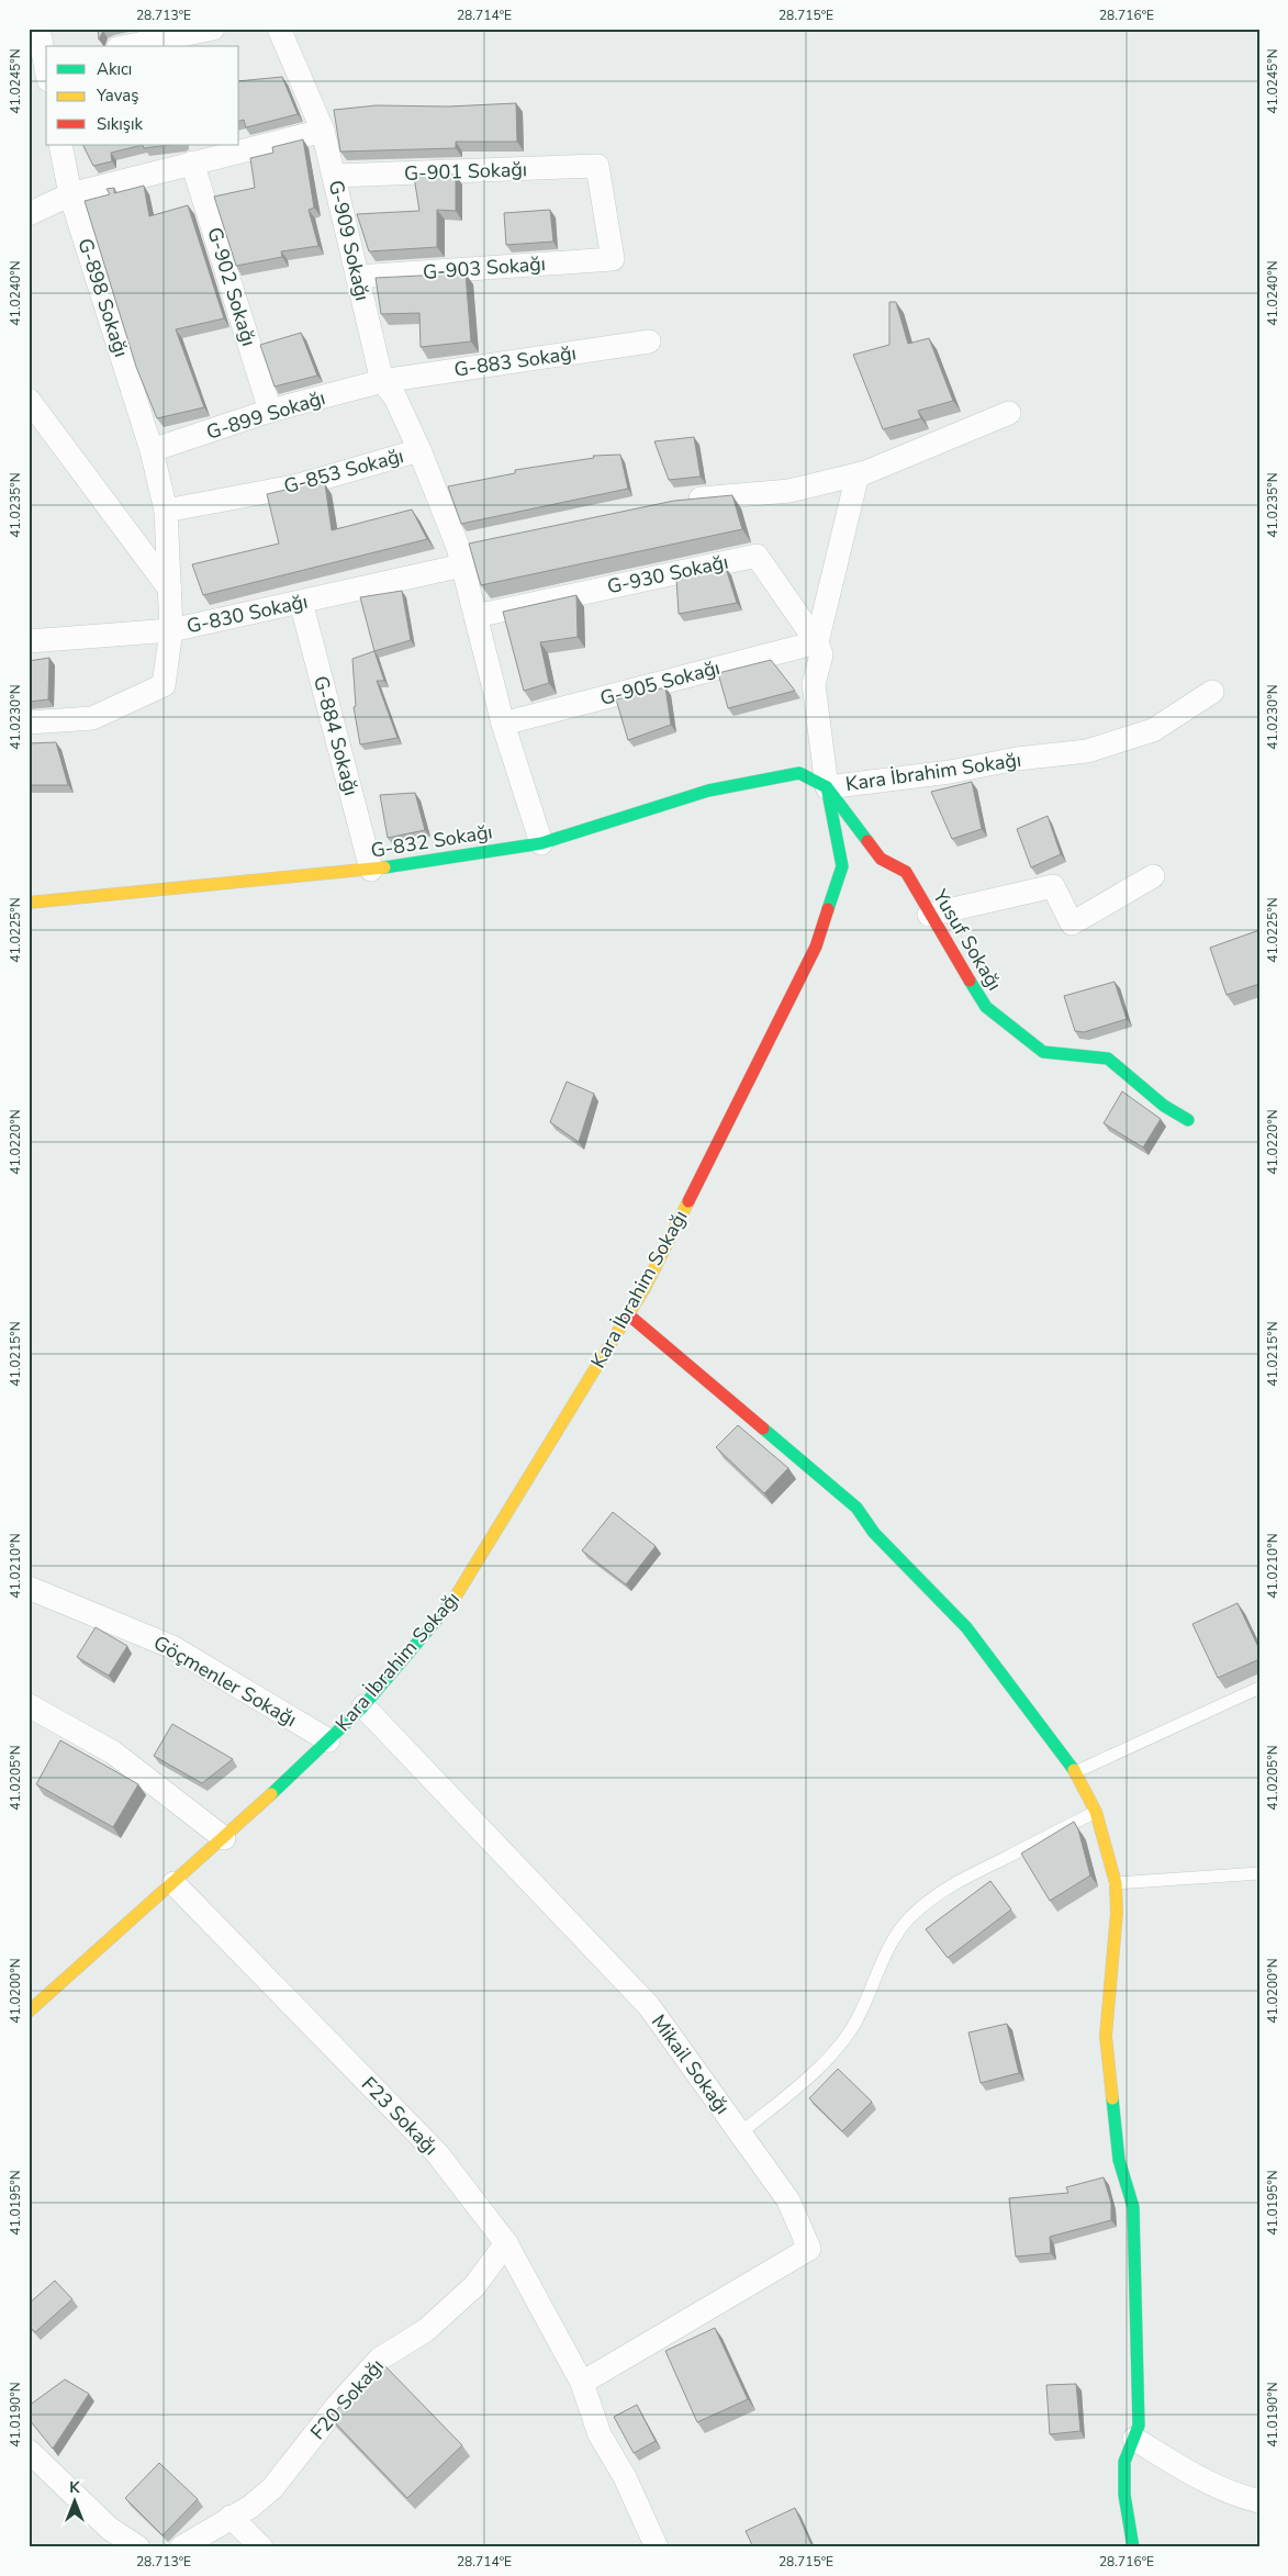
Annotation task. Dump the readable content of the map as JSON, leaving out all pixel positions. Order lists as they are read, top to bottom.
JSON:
{
  "streets": {
    "street": [
      "G-901 Sokağı",
      "G-909 Sokağı",
      "G-903 Sokağı",
      "G-902 Sokağı",
      "G-898 Sokağı",
      "G-883 Sokağı",
      "G-899 Sokağı",
      "G-853 Sokağı",
      "G-930 Sokağı",
      "G-830 Sokağı",
      "G-905 Sokağı",
      "G-884 Sokağı",
      "Kara İbrahim Sokağı",
      "G-832 Sokağı",
      "Yusuf Sokağı",
      "Göçmenler Sokağı",
      "Mikail Sokağı",
      "F23 Sokağı",
      "F20 Sokağı"
    ]
  },
  "crossings": [
    ["G-901 Sokağı", "G-909 Sokağı"],
    ["G-901 Sokağı", "G-903 Sokağı"],
    ["G-909 Sokağı", "G-903 Sokağı"],
    ["G-909 Sokağı", "G-883 Sokağı"],
    ["G-909 Sokağı", "G-899 Sokağı"],
    ["G-909 Sokağı", "G-853 Sokağı"],
    ["G-902 Sokağı", "G-899 Sokağı"],
    ["G-898 Sokağı", "G-899 Sokağı"],
    ["G-898 Sokağı", "G-853 Sokağı"],
    ["G-898 Sokağı", "G-830 Sokağı"],
    ["G-883 Sokağı", "G-899 Sokağı"],
    ["G-853 Sokağı", "G-830 Sokağı"],
    ["G-930 Sokağı", "G-905 Sokağı"],
    ["G-830 Sokağı", "G-884 Sokağı"],
    ["G-884 Sokağı", "G-832 Sokağı"],
    ["Kara İbrahim Sokağı", "G-832 Sokağı"],
    ["Kara İbrahim Sokağı", "Yusuf Sokağı"],
    ["Kara İbrahim Sokağı", "Göçmenler Sokağı"],
    ["Kara İbrahim Sokağı", "Mikail Sokağı"],
    ["Kara İbrahim Sokağı", "F23 Sokağı"],
    ["G-832 Sokağı", "Yusuf Sokağı"],
    ["Mikail Sokağı", "F23 Sokağı"],
    ["F23 Sokağı", "F20 Sokağı"]
  ],
  "legend": ["Akıcı", "Yavaş", "Sıkışık"],
  "north": "top",
  "coordinates": [
    "28.713°E",
    "28.714°E",
    "28.715°E",
    "28.716°E",
    "41.0245°N",
    "41.0240°N",
    "41.0235°N",
    "41.0230°N",
    "41.0225°N",
    "41.0220°N",
    "41.0215°N",
    "41.0210°N",
    "41.0205°N",
    "41.0200°N",
    "41.0195°N",
    "41.0190°N"
  ]
}
